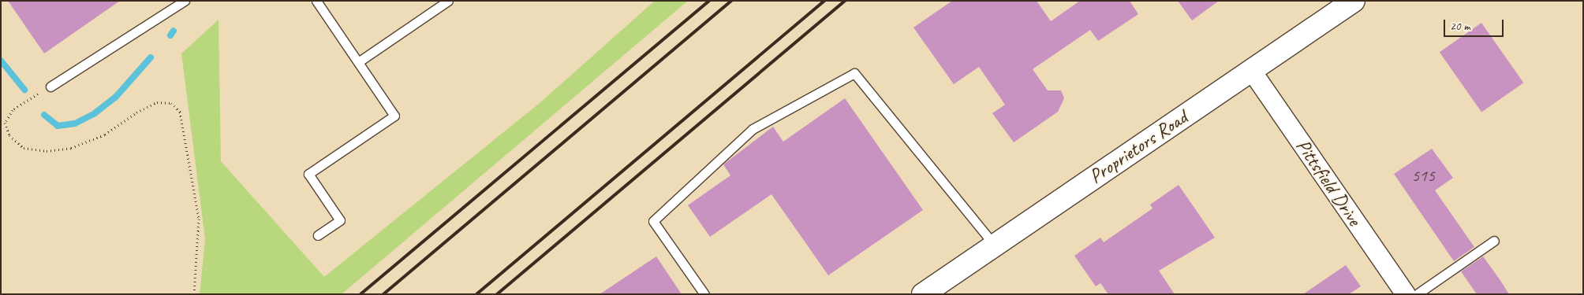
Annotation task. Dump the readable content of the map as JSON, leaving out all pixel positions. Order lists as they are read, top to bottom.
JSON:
{
  "streets": {
    "street": ["Proprietors Road", "Pittsfield Drive"]
  },
  "crossings": [
    ["Proprietors Road", "Pittsfield Drive"]
  ],
  "house_numbers": ["515"],
  "scale_bar": "20 m"
}
